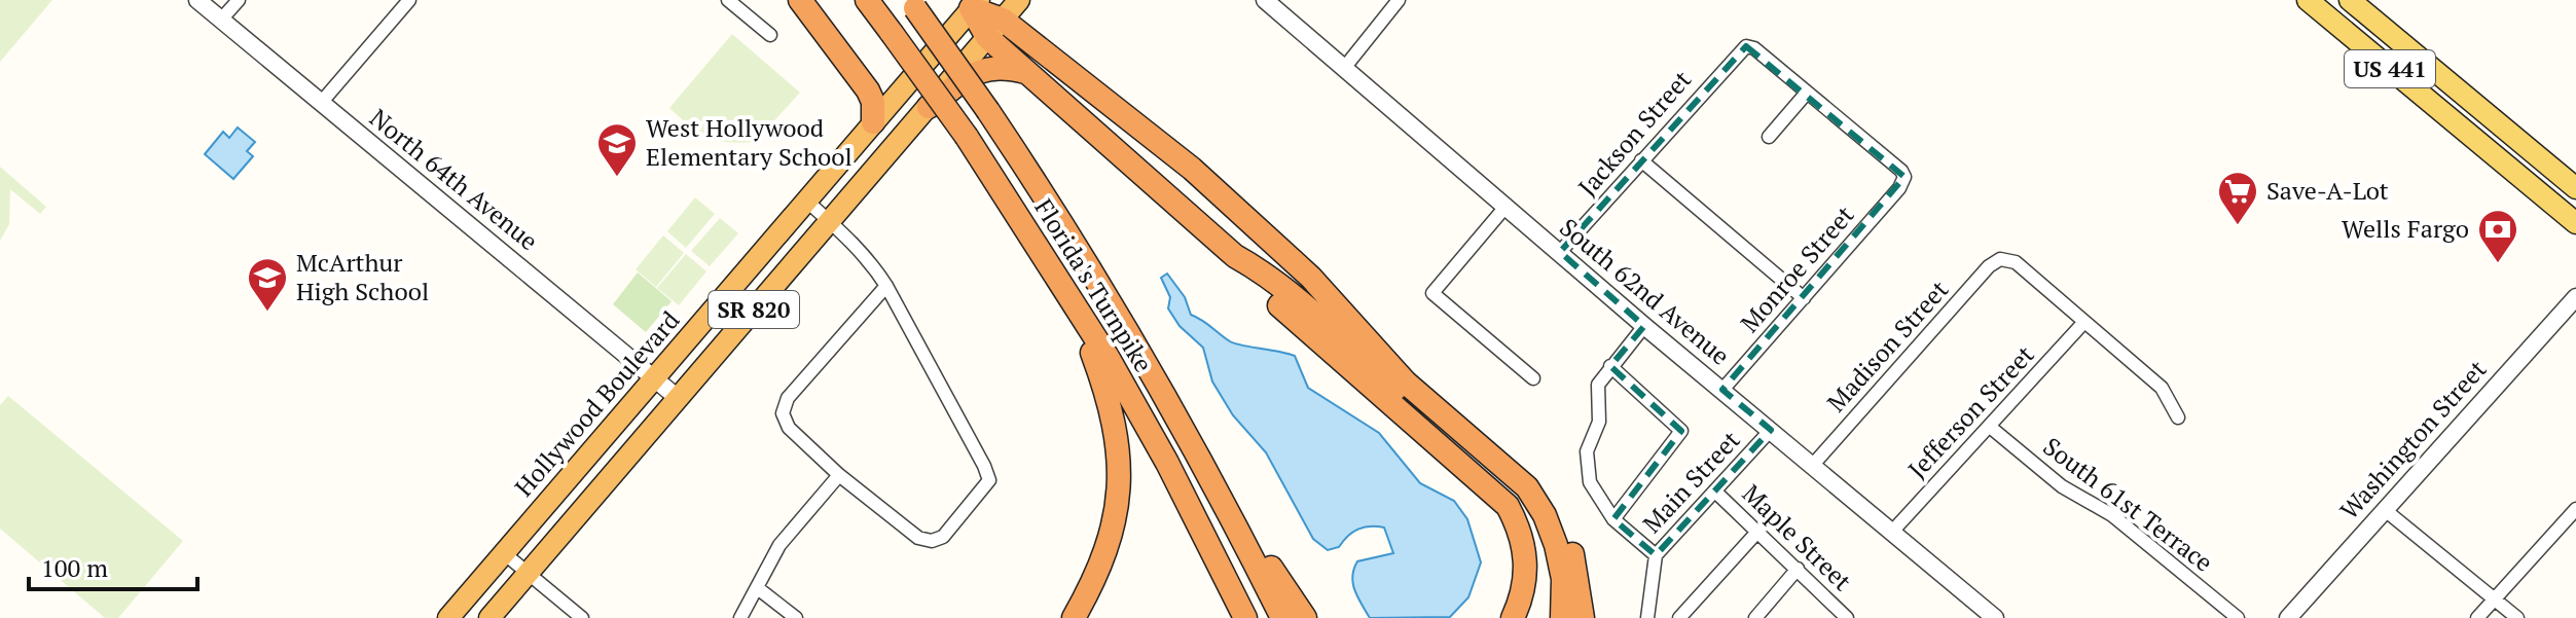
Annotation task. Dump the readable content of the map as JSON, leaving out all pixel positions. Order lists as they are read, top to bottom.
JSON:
{
  "streets": {
    "highway": ["Florida's Turnpike", "SR 820", "Hollywood Boulevard"],
    "main road": ["US 441"],
    "street": [
      "Jackson Street",
      "North 64th Avenue",
      "Monroe Street",
      "South 62nd Avenue",
      "Madison Street",
      "Jefferson Street",
      "Washington Street",
      "Main Street",
      "South 61st Terrace",
      "Maple Street"
    ]
  },
  "crossings": [
    ["Jackson Street", "Monroe Street"],
    ["Jackson Street", "South 62nd Avenue"],
    ["North 64th Avenue", "SR 820"],
    ["North 64th Avenue", "Hollywood Boulevard"],
    ["Monroe Street", "South 62nd Avenue"],
    ["South 62nd Avenue", "Madison Street"],
    ["South 62nd Avenue", "Jefferson Street"],
    ["South 62nd Avenue", "Main Street"],
    ["Madison Street", "Jefferson Street"],
    ["Jefferson Street", "South 61st Terrace"],
    ["Main Street", "Maple Street"]
  ],
  "places": {
    "school or university": ["West Hollywood Elementary School", "McArthur High School"],
    "supermarket": ["Save-A-Lot"],
    "bank": ["Wells Fargo"]
  },
  "scale_bar": "100 m"
}
